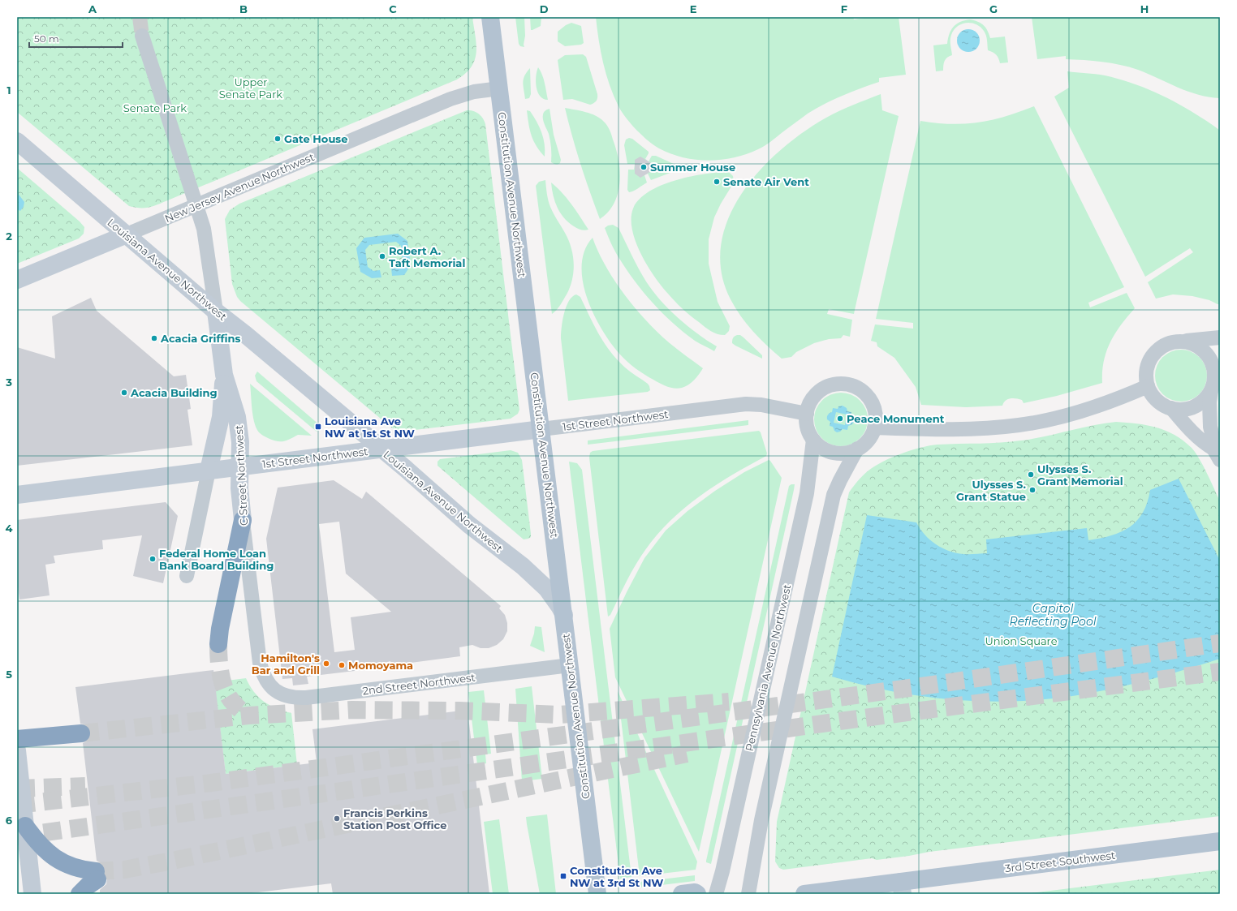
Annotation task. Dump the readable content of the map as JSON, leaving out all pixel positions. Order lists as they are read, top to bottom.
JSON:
{
  "streets": {
    "main road": ["Constitution Avenue Northwest", "3rd Street Southwest"],
    "street": [
      "New Jersey Avenue Northwest",
      "Louisiana Avenue Northwest",
      "1st Street Northwest",
      "C Street Northwest",
      "Pennsylvania Avenue Northwest",
      "2nd Street Northwest"
    ]
  },
  "crossings": [
    ["New Jersey Avenue Northwest", "Constitution Avenue Northwest"],
    ["New Jersey Avenue Northwest", "Louisiana Avenue Northwest"],
    ["New Jersey Avenue Northwest", "C Street Northwest"],
    ["Constitution Avenue Northwest", "Louisiana Avenue Northwest"],
    ["Constitution Avenue Northwest", "1st Street Northwest"],
    ["Constitution Avenue Northwest", "2nd Street Northwest"],
    ["Louisiana Avenue Northwest", "1st Street Northwest"],
    ["Louisiana Avenue Northwest", "C Street Northwest"],
    ["1st Street Northwest", "C Street Northwest"],
    ["1st Street Northwest", "Pennsylvania Avenue Northwest"],
    ["C Street Northwest", "2nd Street Northwest"]
  ],
  "water": ["Capitol Reflecting Pool"],
  "parks": ["Upper Senate Park", "Senate Park", "Union Square"],
  "places": {
    "other": [
      "Gate House",
      "Summer House",
      "Senate Air Vent",
      "Robert A. Taft Memorial",
      "Acacia Griffins",
      "Acacia Building",
      "Peace Monument",
      "Ulysses S. Grant Memorial",
      "Ulysses S. Grant Statue",
      "Federal Home Loan Bank Board Building",
      "Hamilton's Bar and Grill",
      "Momoyama",
      "Francis Perkins Station Post Office"
    ],
    "transit": ["Louisiana Ave NW at 1st St NW", "Constitution Ave NW at 3rd St NW"]
  },
  "scale_bar": "50 m",
  "grid": {
    "columns": [
      "A",
      "B",
      "C",
      "D",
      "E",
      "F",
      "G",
      "H"
    ],
    "rows": [
      "1",
      "2",
      "3",
      "4",
      "5",
      "6"
    ]
  }
}
